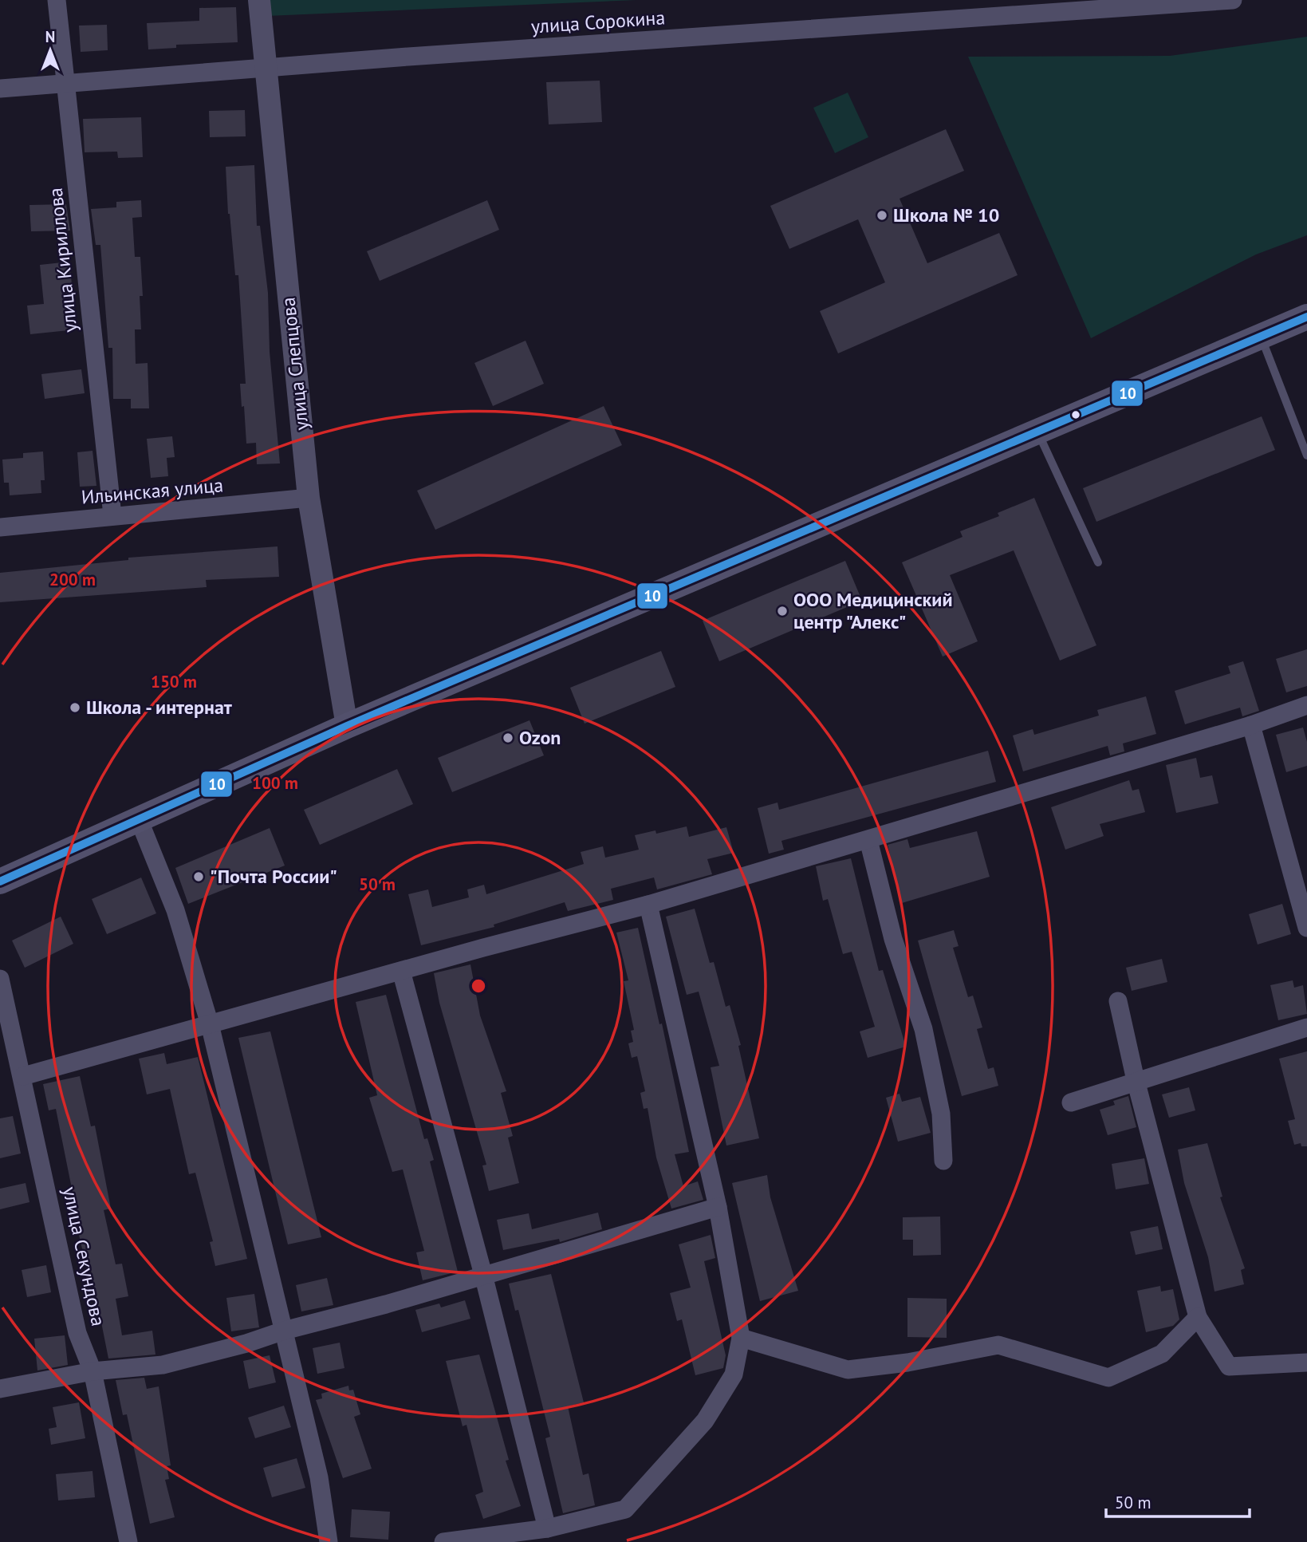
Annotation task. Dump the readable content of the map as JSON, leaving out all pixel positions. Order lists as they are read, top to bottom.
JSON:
{
  "streets": {
    "street": [
      "улица Сорокина",
      "улица Кириллова",
      "улица Слепцова",
      "Ильинская улица",
      "улица Секундова"
    ]
  },
  "crossings": [
    ["улица Сорокина", "улица Кириллова"],
    ["улица Сорокина", "улица Слепцова"],
    ["улица Кириллова", "Ильинская улица"],
    ["улица Слепцова", "Ильинская улица"]
  ],
  "places": [
    "Школа № 10",
    "ООО Медицинский центр \"Алекс\"",
    "Школа - интернат",
    "Ozon",
    "\"Почта России\""
  ],
  "lines": ["transit line 10"],
  "scale_bar": "50 m",
  "north": "top",
  "rings": [
    "200 m",
    "150 m",
    "100 m",
    "50 m"
  ]
}
